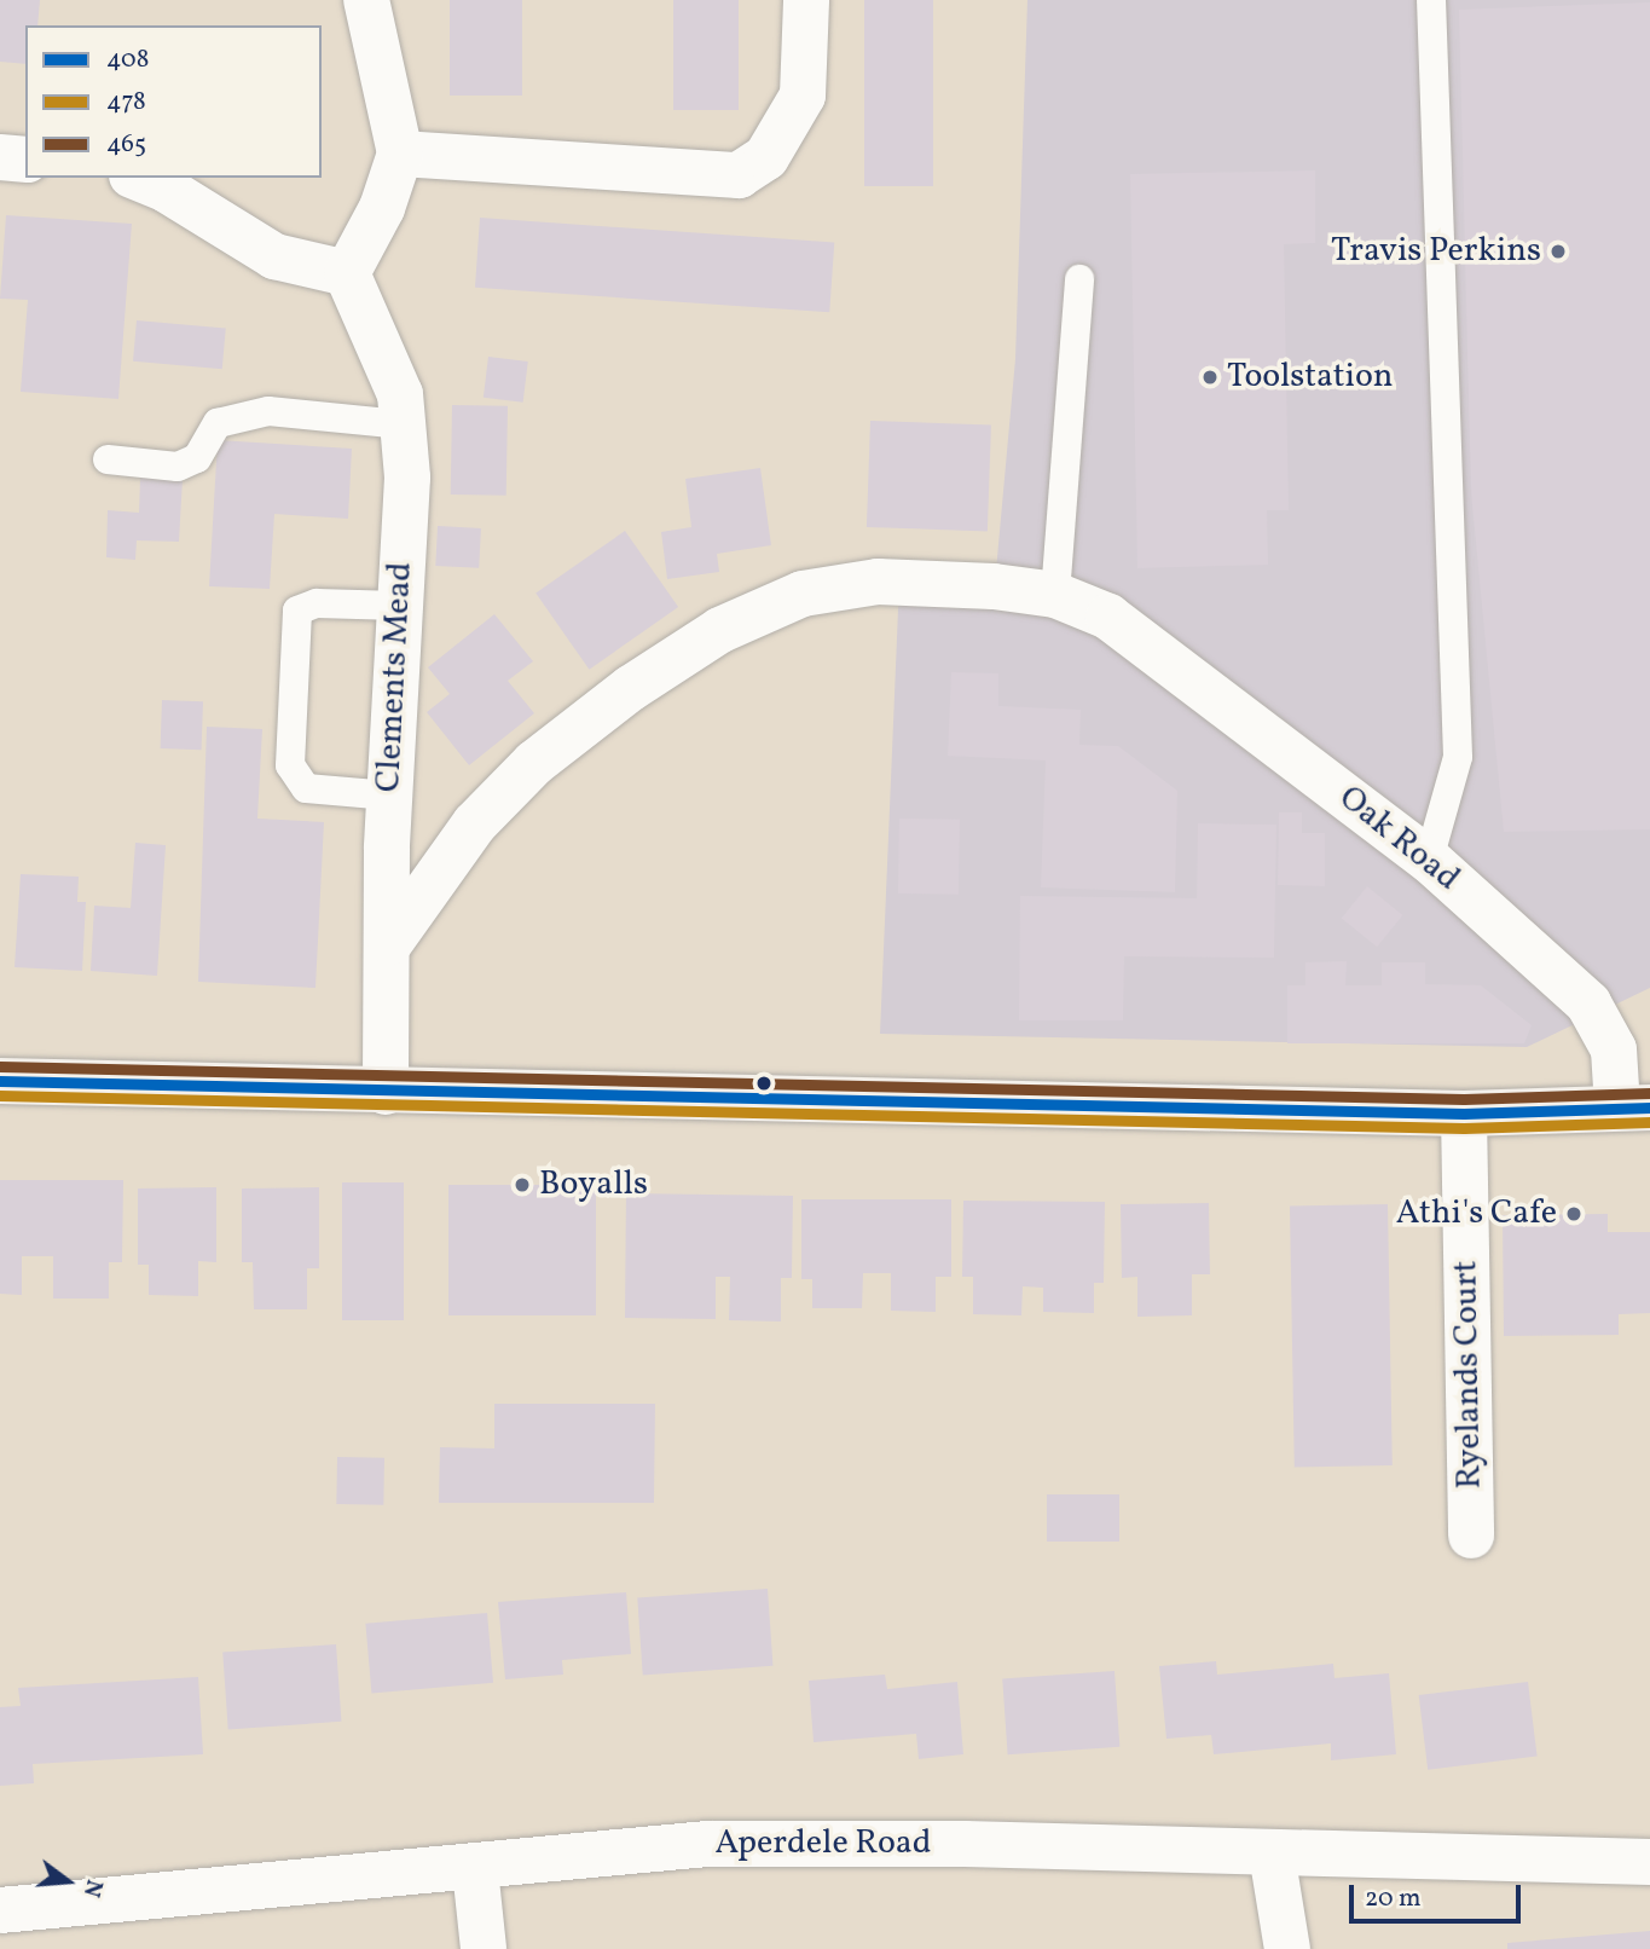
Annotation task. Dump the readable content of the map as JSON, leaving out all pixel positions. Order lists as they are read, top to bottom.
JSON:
{
  "streets": {
    "street": [
      "Clements Mead",
      "Oak Road",
      "Ryelands Court",
      "Aperdele Road"
    ]
  },
  "crossings": [
    ["Clements Mead", "Oak Road"]
  ],
  "places": [
    "Travis Perkins",
    "Toolstation",
    "Boyalls",
    "Athi's Cafe"
  ],
  "lines": ["transit line 465", "transit line 408", "transit line 478"],
  "legend": ["408", "478", "465"],
  "scale_bar": "20 m",
  "north": "right"
}
